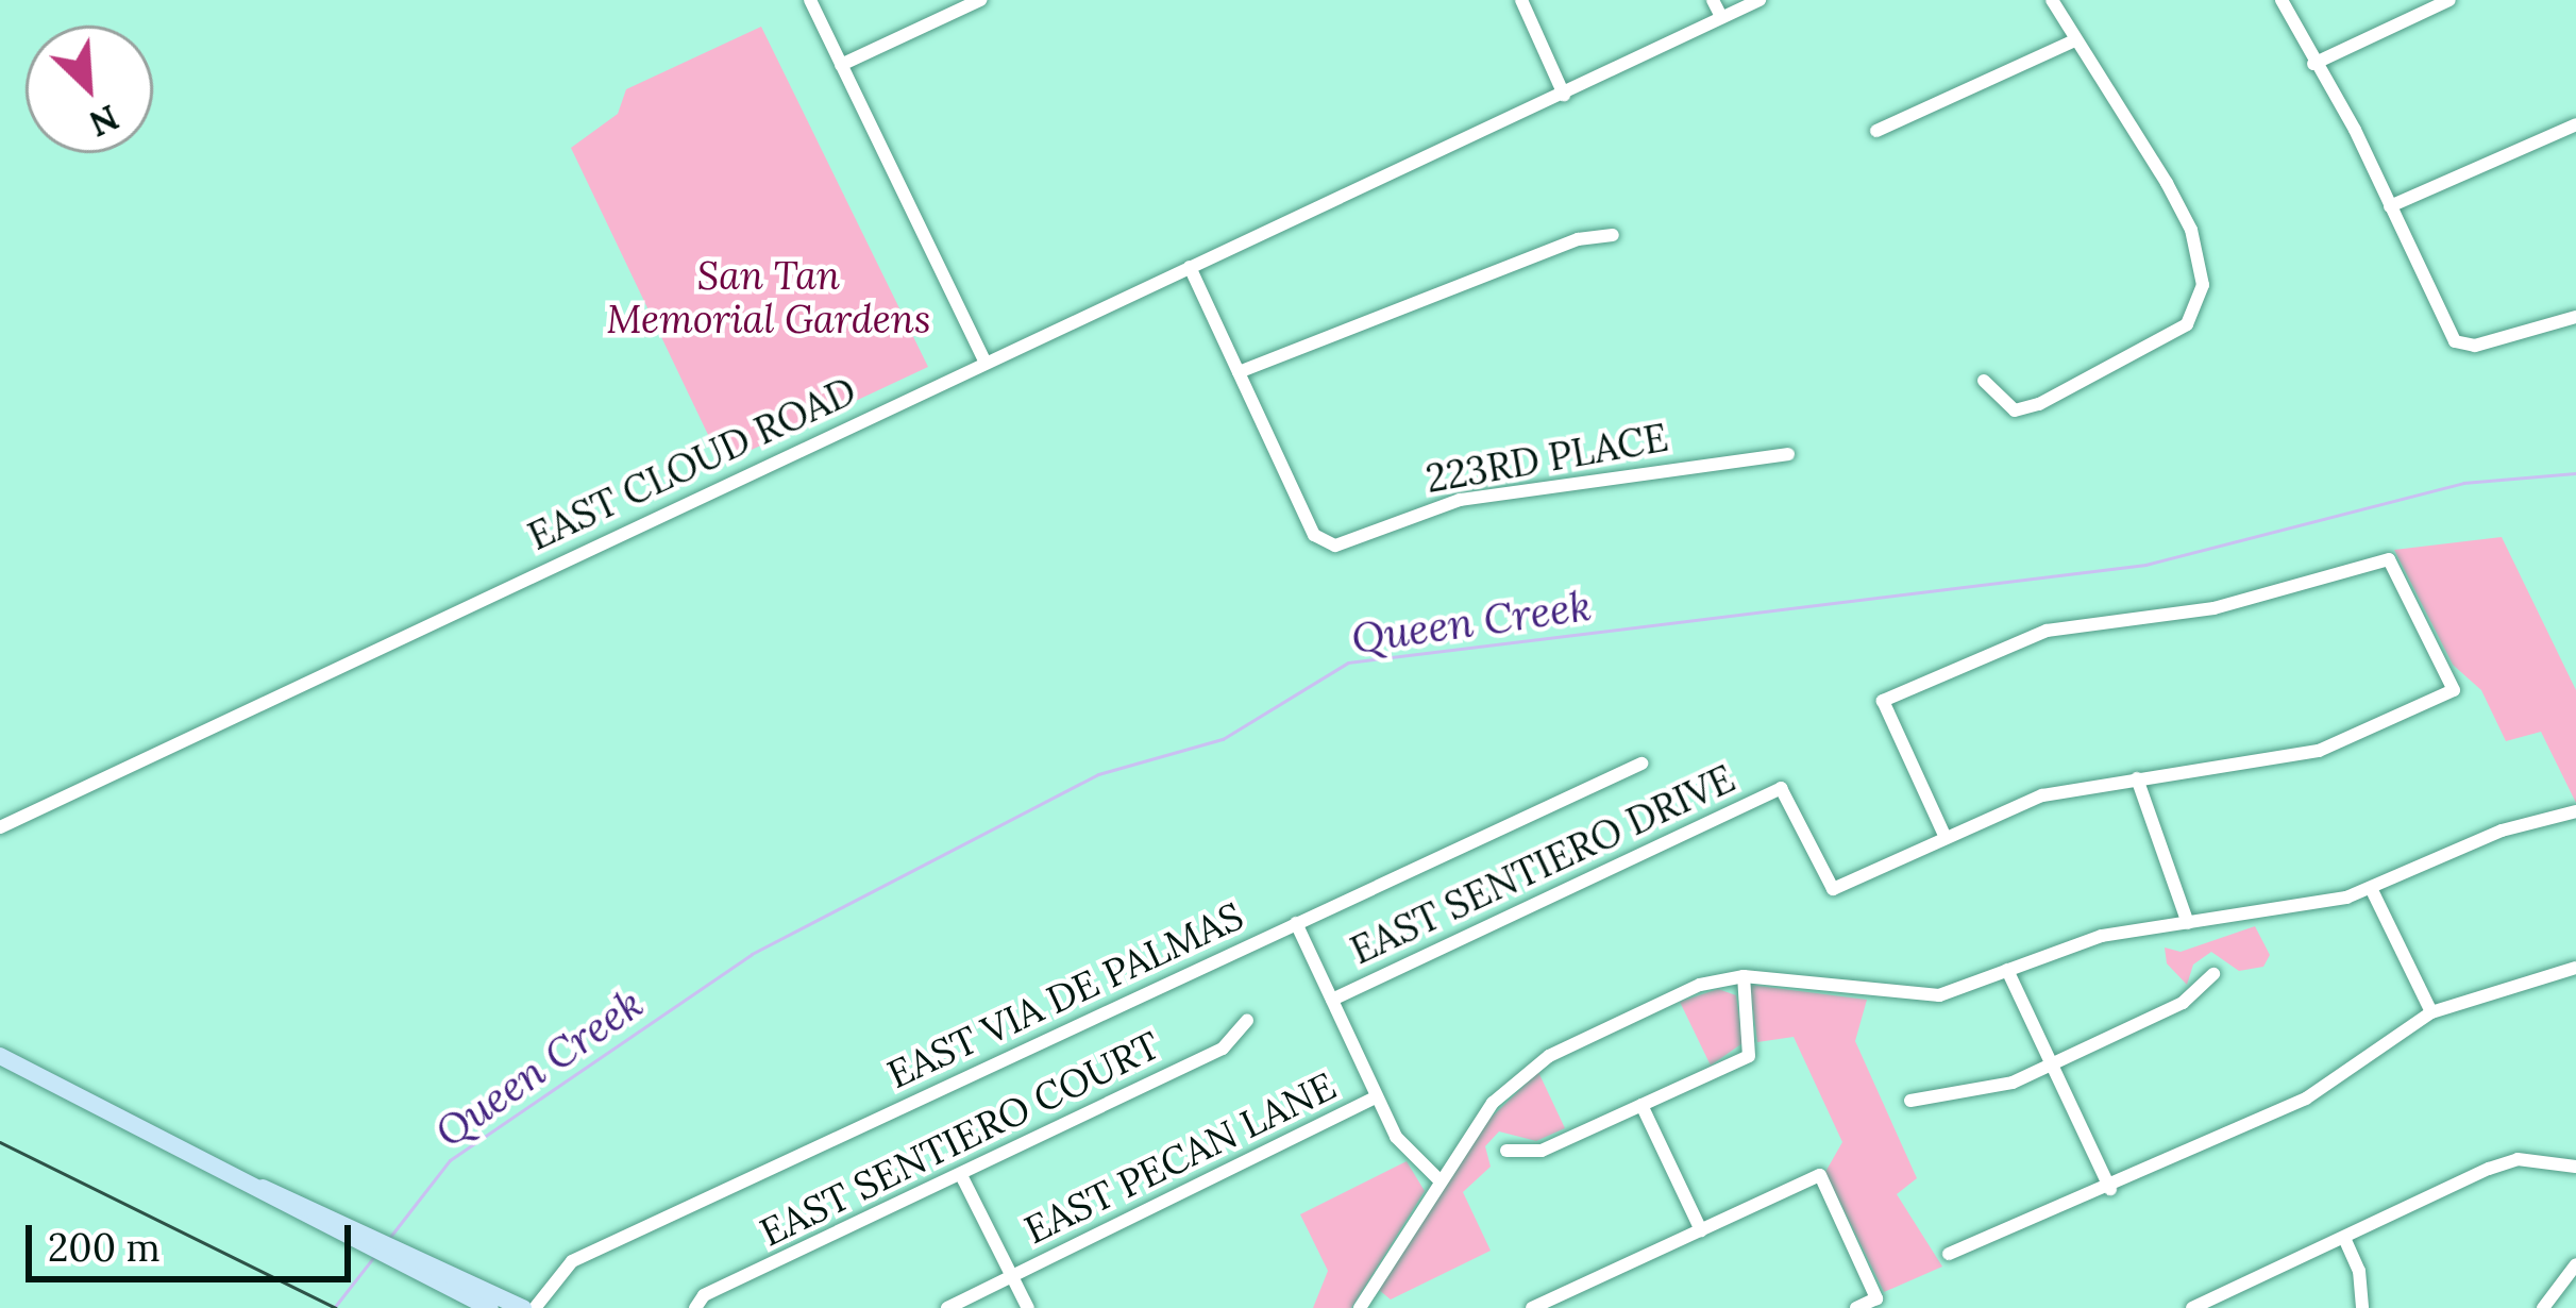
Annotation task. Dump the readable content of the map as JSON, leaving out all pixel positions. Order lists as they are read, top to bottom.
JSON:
{
  "streets": {
    "street": [
      "223RD PLACE",
      "EAST CLOUD ROAD",
      "EAST SENTIERO DRIVE",
      "EAST VIA DE PALMAS",
      "EAST SENTIERO COURT",
      "EAST PECAN LANE"
    ]
  },
  "crossings": [
    ["223RD PLACE", "EAST CLOUD ROAD"]
  ],
  "water": ["Queen Creek"],
  "parks": ["San Tan Memorial Gardens"],
  "scale_bar": "200 m",
  "north": "bottom right"
}
